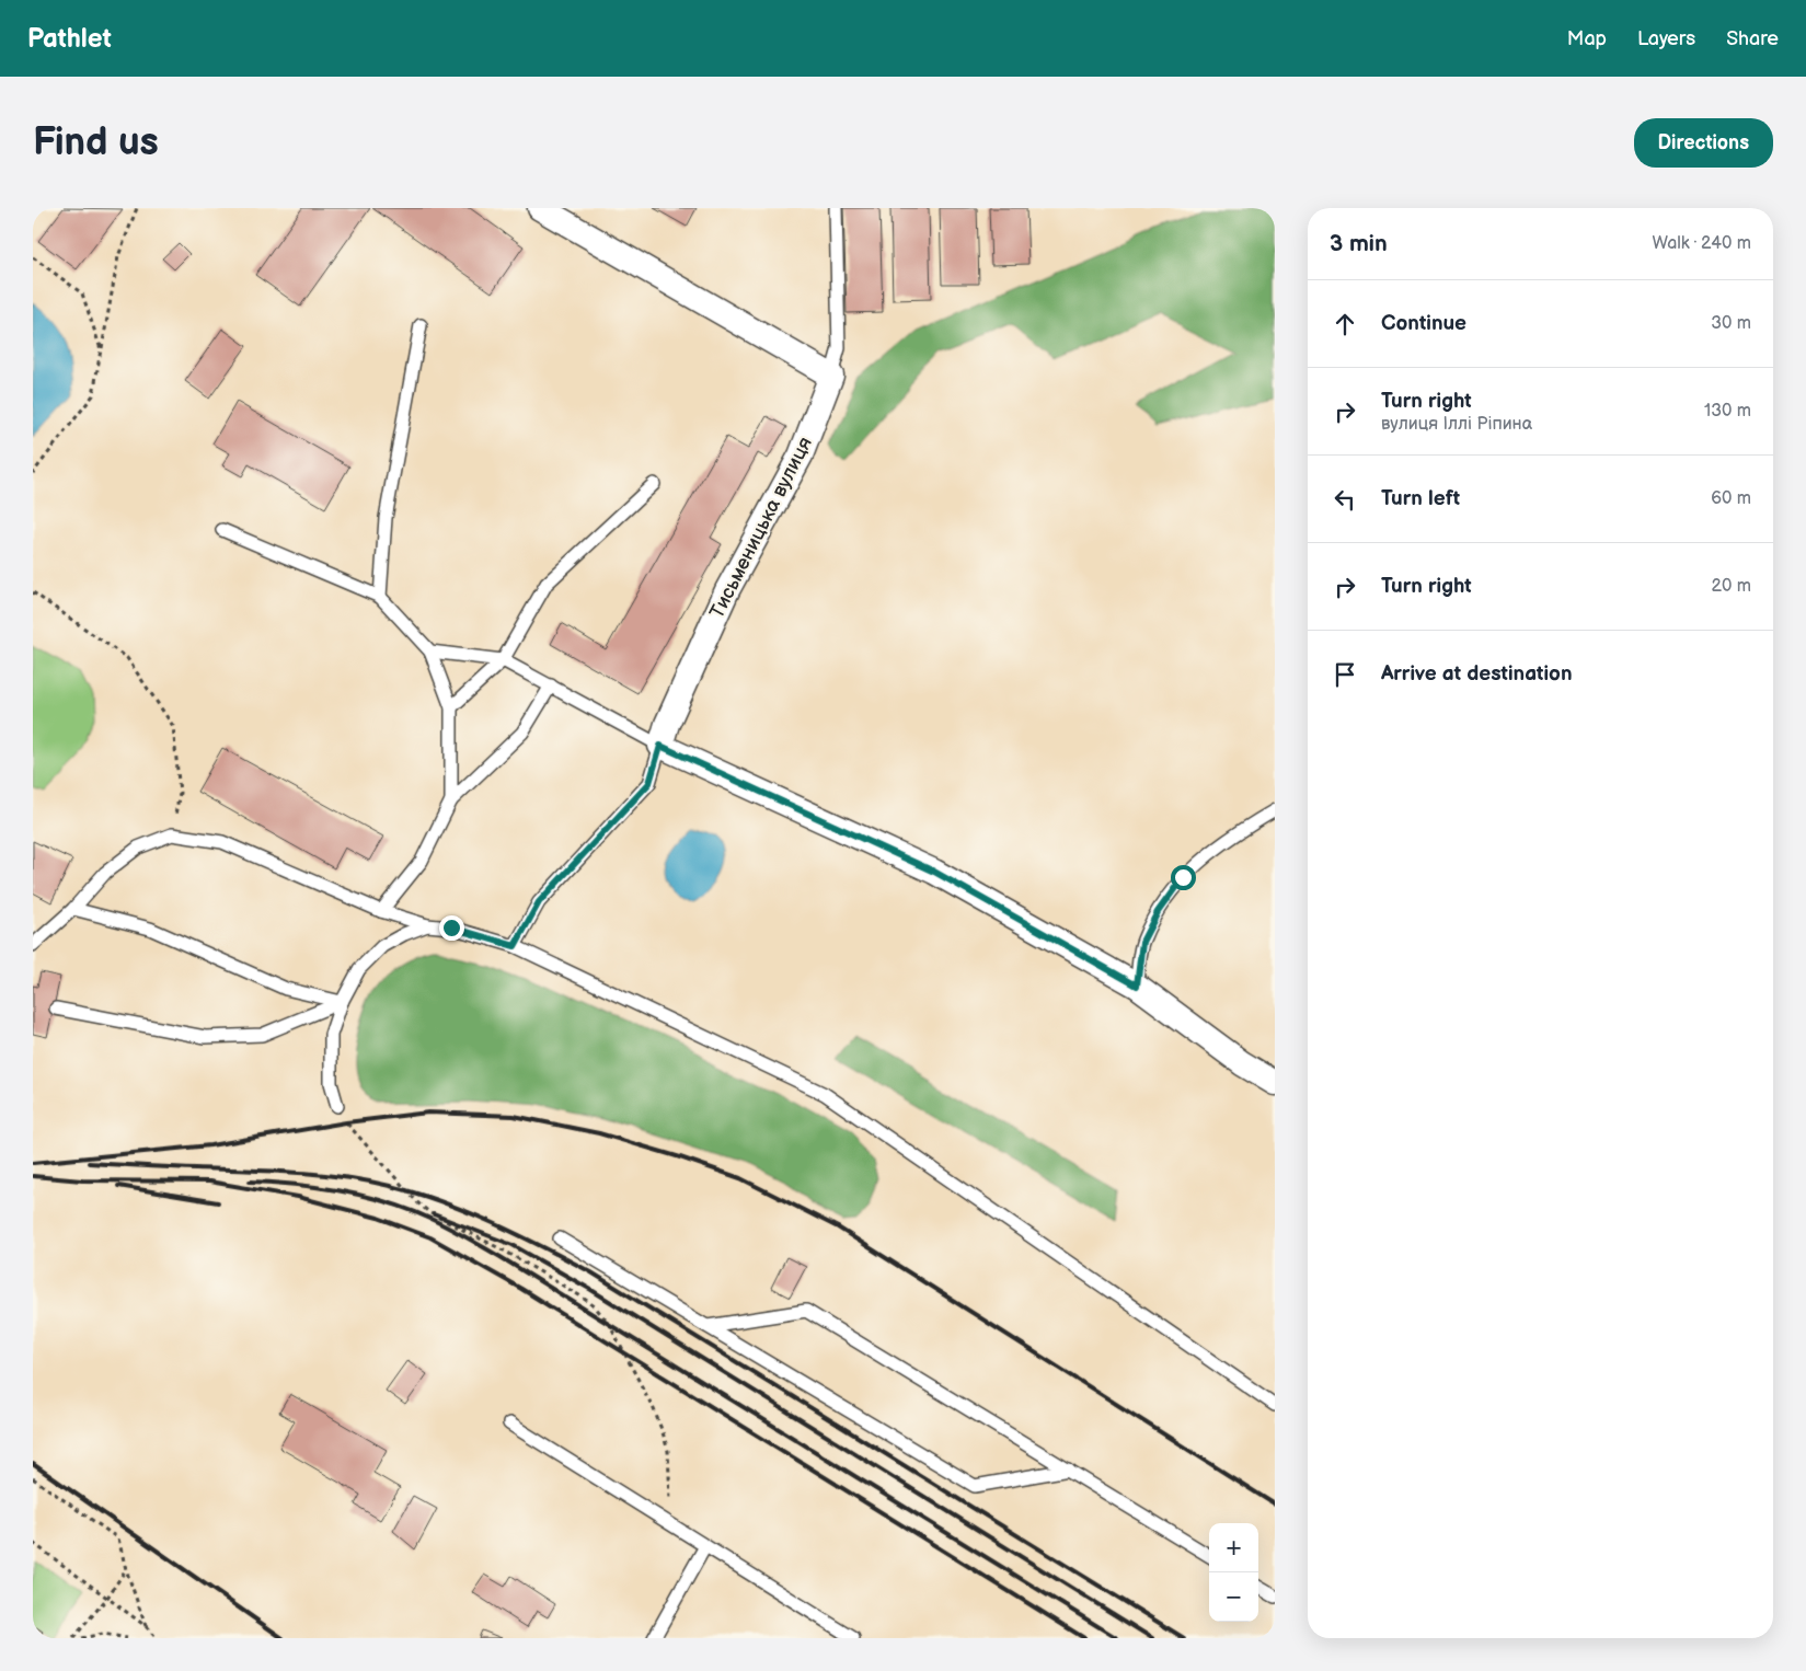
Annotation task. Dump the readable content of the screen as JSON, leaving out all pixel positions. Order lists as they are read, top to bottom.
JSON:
{
  "streets": {
    "street": ["Тисьменицька вулиця"]
  },
  "page": {
    "header": "Pathlet",
    "nav": ["Map", "Layers", "Share"],
    "buttons": "Directions",
    "title": "Find us",
    "heading": ["3 min", "Walk · 240 m"],
    "list": [
      ["Continue", "30 m"],
      ["Turn right", "вулиця Іллі Ріпина", "130 m"],
      ["Turn left", "60 m"],
      ["Turn right", "20 m"],
      "Arrive at destination"
    ],
    "map_buttons": ["+", "−"]
  }
}
